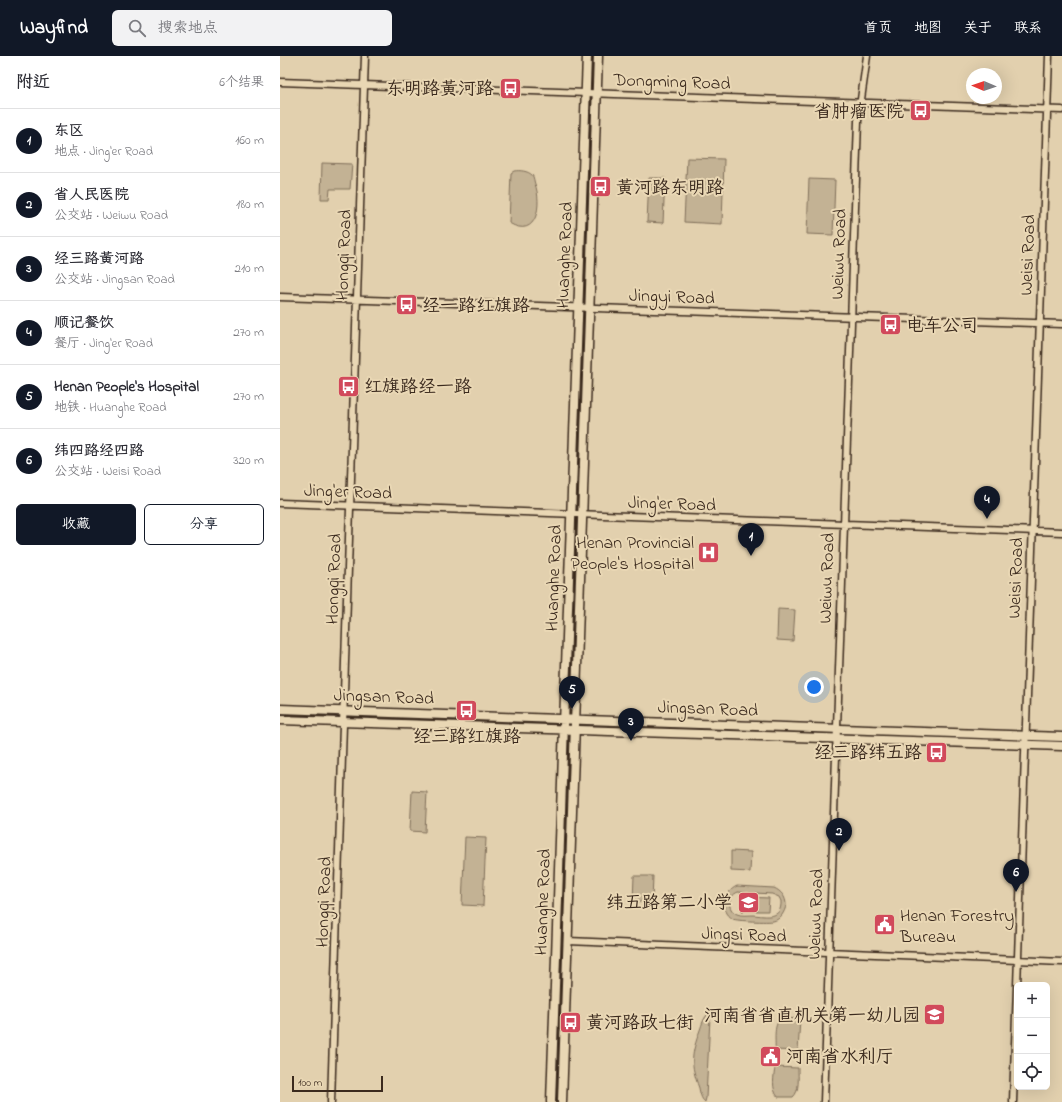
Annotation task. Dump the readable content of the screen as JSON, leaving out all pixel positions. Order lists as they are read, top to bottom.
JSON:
{
  "streets": {
    "main road": ["Huanghe Road", "Jingsan Road"],
    "street": [
      "Dongming Road",
      "Weiwu Road",
      "Hongqi Road",
      "Weisi Road",
      "Jingyi Road",
      "Jing'er Road",
      "Jingsi Road"
    ]
  },
  "crossings": [
    ["Dongming Road", "Weiwu Road"],
    ["Dongming Road", "Hongqi Road"],
    ["Dongming Road", "Huanghe Road"],
    ["Dongming Road", "Weisi Road"],
    ["Weiwu Road", "Jingyi Road"],
    ["Weiwu Road", "Jing'er Road"],
    ["Weiwu Road", "Jingsan Road"],
    ["Weiwu Road", "Jingsi Road"],
    ["Hongqi Road", "Jingyi Road"],
    ["Hongqi Road", "Jing'er Road"],
    ["Hongqi Road", "Jingsan Road"],
    ["Huanghe Road", "Jingyi Road"],
    ["Huanghe Road", "Jing'er Road"],
    ["Huanghe Road", "Jingsan Road"],
    ["Huanghe Road", "Jingsi Road"],
    ["Weisi Road", "Jingyi Road"],
    ["Weisi Road", "Jing'er Road"],
    ["Weisi Road", "Jingsan Road"],
    ["Weisi Road", "Jingsi Road"]
  ],
  "places": {
    "bus stop": [
      "东明路黄河路",
      "省肿瘤医院",
      "黄河路东明路",
      "经一路红旗路",
      "电车公司",
      "红旗路经一路",
      "经三路红旗路",
      "经三路纬五路",
      "黄河路政七街"
    ],
    "hospital": ["Henan Provincial People's Hospital"],
    "school or university": ["纬五路第二小学", "河南省省直机关第一幼儿园"],
    "public building": ["Henan Forestry Bureau", "河南省水利厅"]
  },
  "scale_bar": "100 m",
  "north": "left",
  "page": {
    "header": "Wayfind",
    "search": "搜索地点",
    "nav": [
      "首页",
      "地图",
      "关于",
      "联系"
    ],
    "heading": ["附近", "6个结果"],
    "list": [
      {
        "mark": "1",
        "name": "东区",
        "note": "地点 · Jing'er Road",
        "value": "160 m"
      },
      {
        "mark": "2",
        "name": "省人民医院",
        "note": "公交站 · Weiwu Road",
        "value": "180 m"
      },
      {
        "mark": "3",
        "name": "经三路黄河路",
        "note": "公交站 · Jingsan Road",
        "value": "210 m"
      },
      {
        "mark": "4",
        "name": "顺记餐饮",
        "note": "餐厅 · Jing'er Road",
        "value": "270 m"
      },
      {
        "mark": "5",
        "name": "Henan People's Hospital",
        "note": "地铁 · Huanghe Road",
        "value": "270 m"
      },
      {
        "mark": "6",
        "name": "纬四路经四路",
        "note": "公交站 · Weisi Road",
        "value": "320 m"
      }
    ],
    "pins": [
      "4",
      "1",
      "5",
      "3",
      "2",
      "6"
    ],
    "buttons": ["收藏", "分享"],
    "map_buttons": ["+", "−"],
    "scale": "100 m"
  }
}
